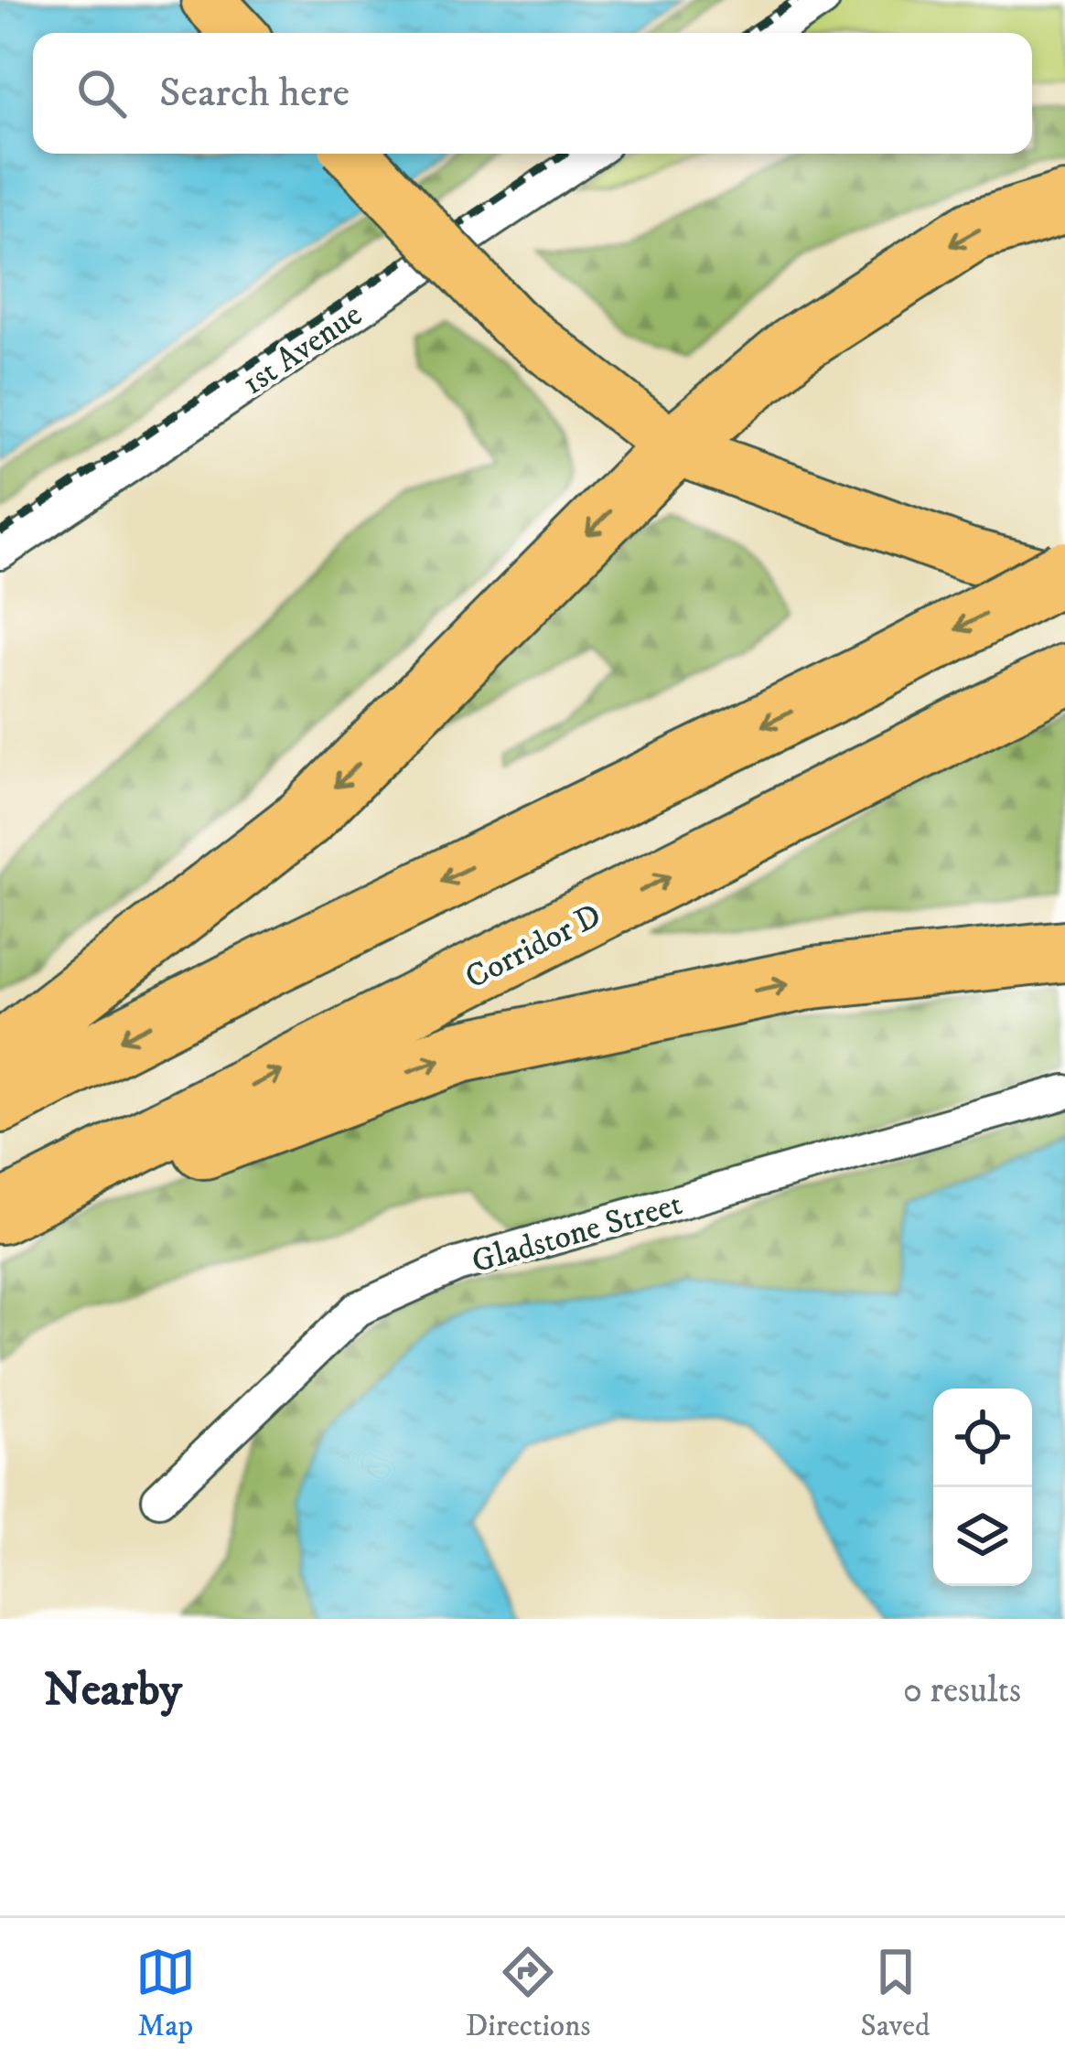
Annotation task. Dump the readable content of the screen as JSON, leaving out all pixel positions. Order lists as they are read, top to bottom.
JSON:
{
  "streets": {
    "highway": ["Corridor D"],
    "street": ["1st Avenue", "Gladstone Street"]
  },
  "page": {
    "search": "Search here",
    "heading": ["Nearby", "0 results"],
    "nav": ["Map", "Directions", "Saved"]
  }
}
